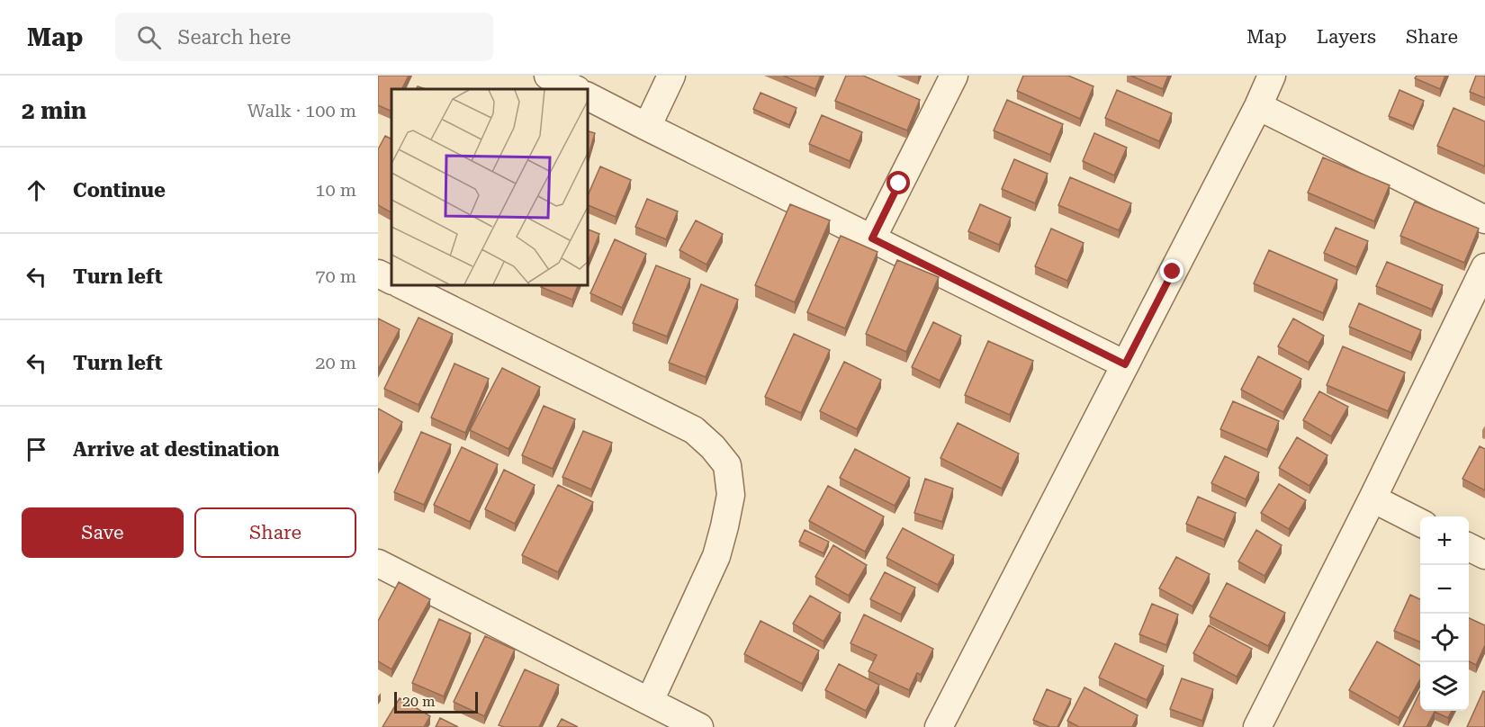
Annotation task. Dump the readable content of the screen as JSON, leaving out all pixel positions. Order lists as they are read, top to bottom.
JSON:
{
  "scale_bar": "20 m",
  "page": {
    "header": "Map",
    "search": "Search here",
    "nav": ["Map", "Layers", "Share"],
    "heading": ["2 min", "Walk · 100 m"],
    "list": [
      ["Continue", "10 m"],
      ["Turn left", "70 m"],
      ["Turn left", "20 m"],
      "Arrive at destination"
    ],
    "buttons": ["Save", "Share"],
    "map_buttons": ["+", "−"],
    "scale": "20 m"
  }
}
